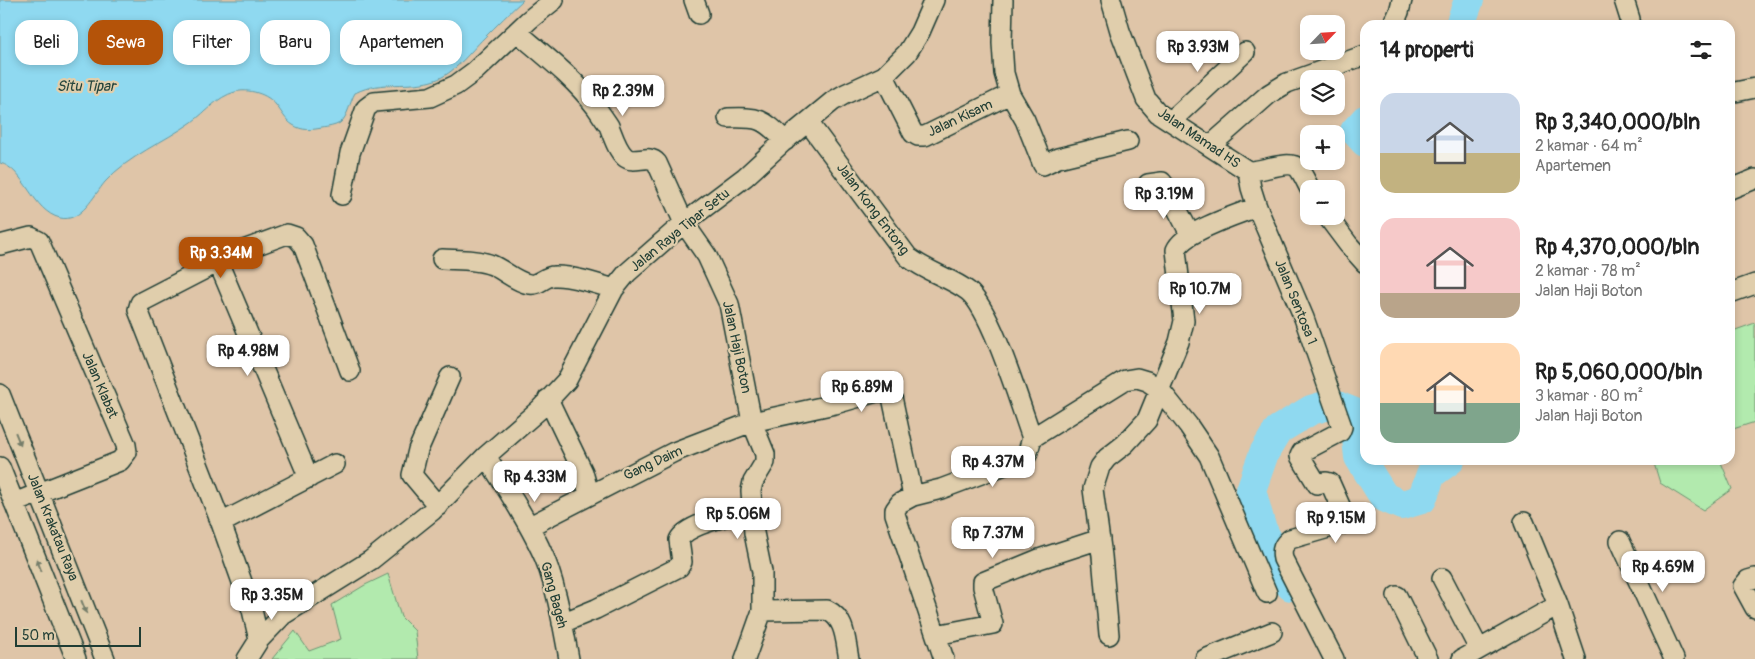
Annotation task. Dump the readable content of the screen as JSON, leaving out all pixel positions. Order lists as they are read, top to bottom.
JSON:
{
  "streets": {
    "street": [
      "Jalan Kisam",
      "Jalan Mamad HS",
      "Jalan Kong Entong",
      "Jalan Raya Tipar Setu",
      "Jalan Sentosa 1",
      "Jalan Haji Boton",
      "Jalan Klabat",
      "Gang Daim",
      "Jalan Krakatau Raya",
      "Gang Bageh"
    ]
  },
  "crossings": [
    ["Jalan Kisam", "Jalan Raya Tipar Setu"],
    ["Jalan Mamad HS", "Jalan Sentosa 1"],
    ["Jalan Kong Entong", "Jalan Raya Tipar Setu"],
    ["Jalan Raya Tipar Setu", "Jalan Haji Boton"],
    ["Jalan Raya Tipar Setu", "Gang Bageh"],
    ["Jalan Haji Boton", "Gang Daim"],
    ["Jalan Klabat", "Jalan Krakatau Raya"],
    ["Gang Daim", "Gang Bageh"]
  ],
  "water": ["Situ Tipar"],
  "scale_bar": "50 m",
  "north": "top right",
  "page": {
    "map_buttons": ["+", "−"],
    "chip": [
      "Beli",
      "Sewa",
      "Filter",
      "Baru",
      "Apartemen"
    ],
    "heading": "14 properti",
    "price": [
      "Rp 3.93M",
      "Rp 2.39M",
      "Rp 3.19M",
      "Rp 3.34M",
      "Rp 10.7M",
      "Rp 4.98M",
      "Rp 6.89M",
      "Rp 4.37M",
      "Rp 4.33M",
      "Rp 5.06M",
      "Rp 9.15M",
      "Rp 7.37M",
      "Rp 4.69M",
      "Rp 3.35M"
    ],
    "list": [
      {
        "name": "Rp 3,340,000/bln",
        "note": "2 kamar · 64 m² · Apartemen"
      },
      {
        "name": "Rp 4,370,000/bln",
        "note": "2 kamar · 78 m² · Jalan Haji Boton"
      },
      {
        "name": "Rp 5,060,000/bln",
        "note": "3 kamar · 80 m² · Jalan Haji Boton"
      }
    ],
    "scale": "50 m"
  }
}
